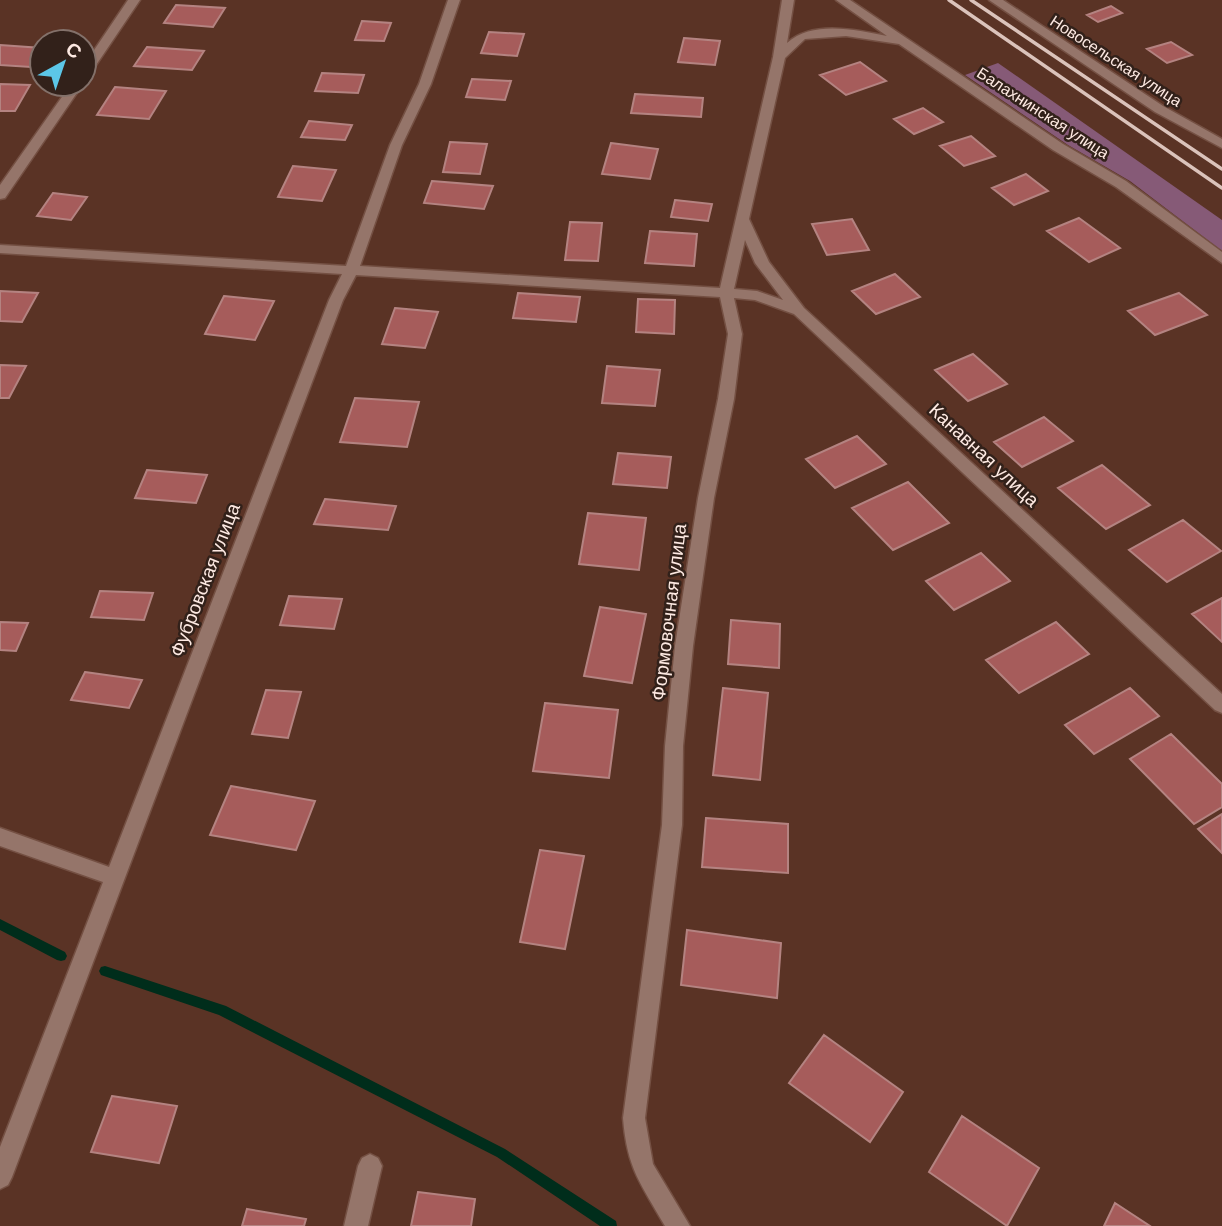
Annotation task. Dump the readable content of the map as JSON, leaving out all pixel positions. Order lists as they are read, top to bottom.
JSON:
{
  "streets": {
    "street": [
      "Новосельская улица",
      "Балахнинская улица",
      "Канавная улица",
      "Фубровская улица",
      "Формовочная улица"
    ]
  },
  "crossings": [
    ["Канавная улица", "Формовочная улица"]
  ],
  "north": "top right"
}
